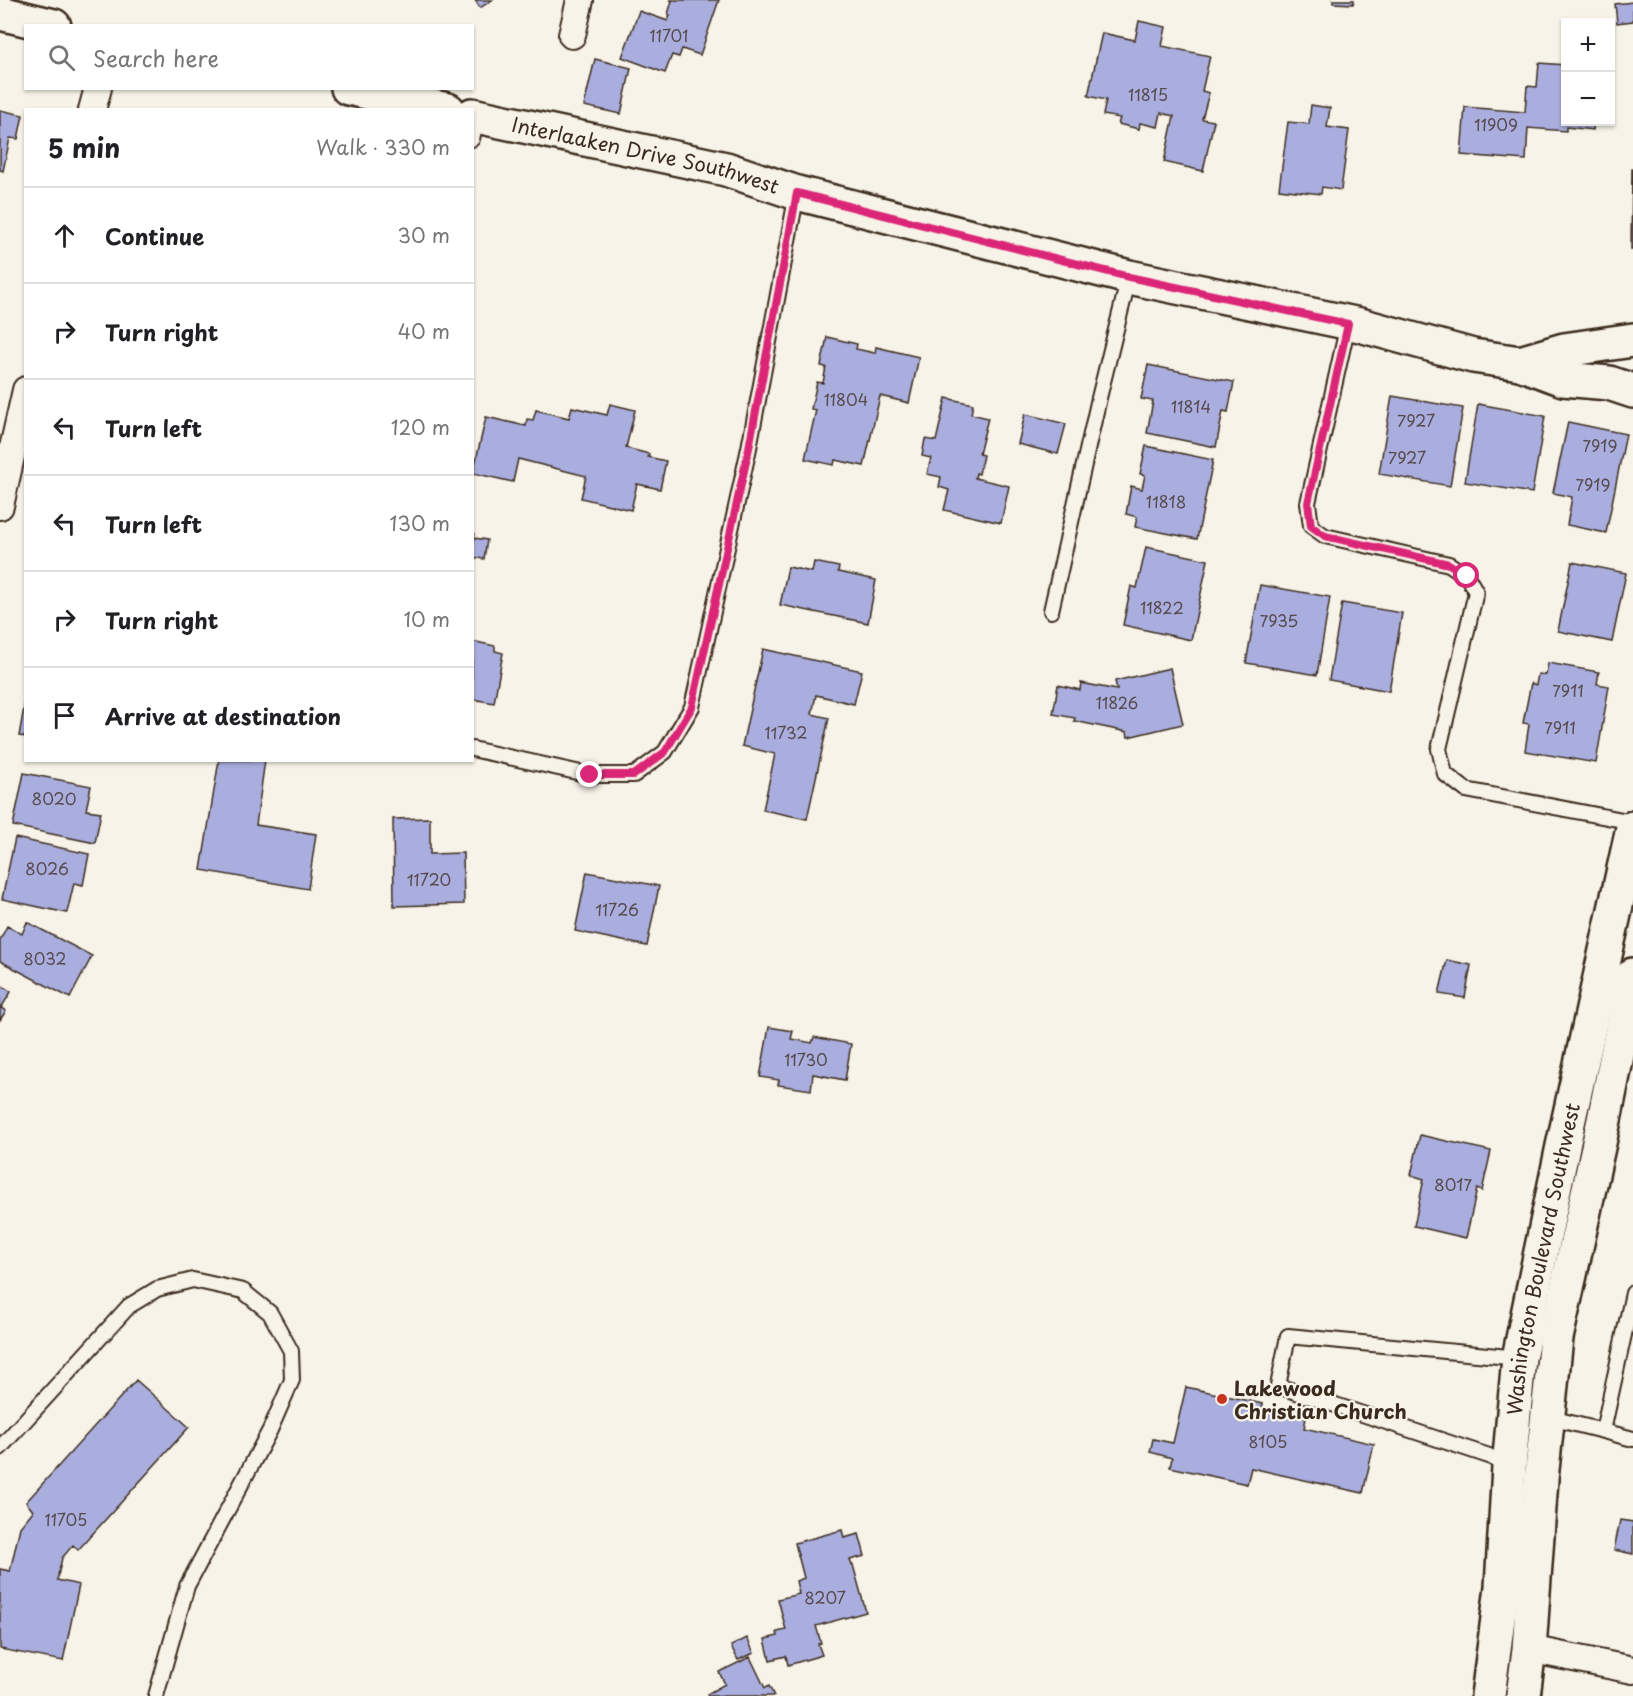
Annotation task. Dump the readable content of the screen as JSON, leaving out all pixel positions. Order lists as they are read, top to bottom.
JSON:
{
  "streets": {
    "main road": ["Interlaaken Drive Southwest", "Washington Boulevard Southwest"]
  },
  "places": ["Lakewood Christian Church"],
  "house_numbers": [
    "11701",
    "11815",
    "11909",
    "11804",
    "11814",
    "7927",
    "7919",
    "7927",
    "7919",
    "11818",
    "11822",
    "7935",
    "7911",
    "11826",
    "7911",
    "11732",
    "8020",
    "8026",
    "11720",
    "11726",
    "8032",
    "11730",
    "8017",
    "8105",
    "11705",
    "8207"
  ],
  "page": {
    "map_buttons": ["+", "−"],
    "search": "Search here",
    "heading": ["5 min", "Walk · 330 m"],
    "list": [
      ["Continue", "30 m"],
      ["Turn right", "40 m"],
      ["Turn left", "120 m"],
      ["Turn left", "130 m"],
      ["Turn right", "10 m"],
      "Arrive at destination"
    ]
  }
}
